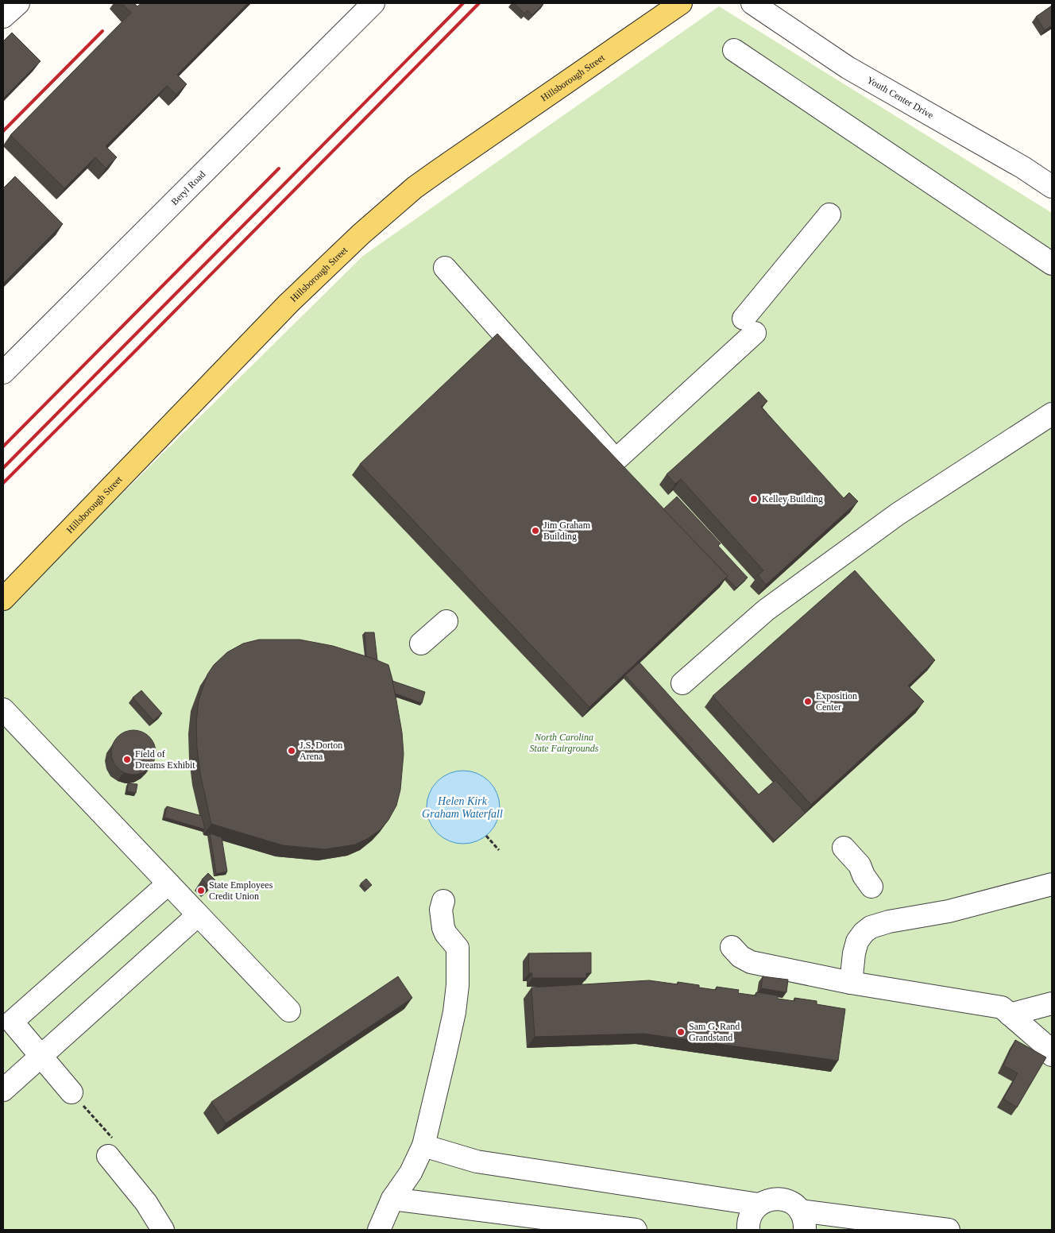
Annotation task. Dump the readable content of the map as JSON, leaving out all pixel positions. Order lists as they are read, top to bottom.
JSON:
{
  "streets": {
    "main road": ["Hillsborough Street"],
    "street": ["Youth Center Drive", "Beryl Road"]
  },
  "water": ["Helen Kirk Graham Waterfall"],
  "parks": ["North Carolina State Fairgrounds"],
  "places": [
    "Kelley Building",
    "Jim Graham Building",
    "Exposition Center",
    "J.S. Dorton Arena",
    "Field of Dreams Exhibit",
    "State Employees Credit Union",
    "Sam G. Rand Grandstand"
  ]
}
